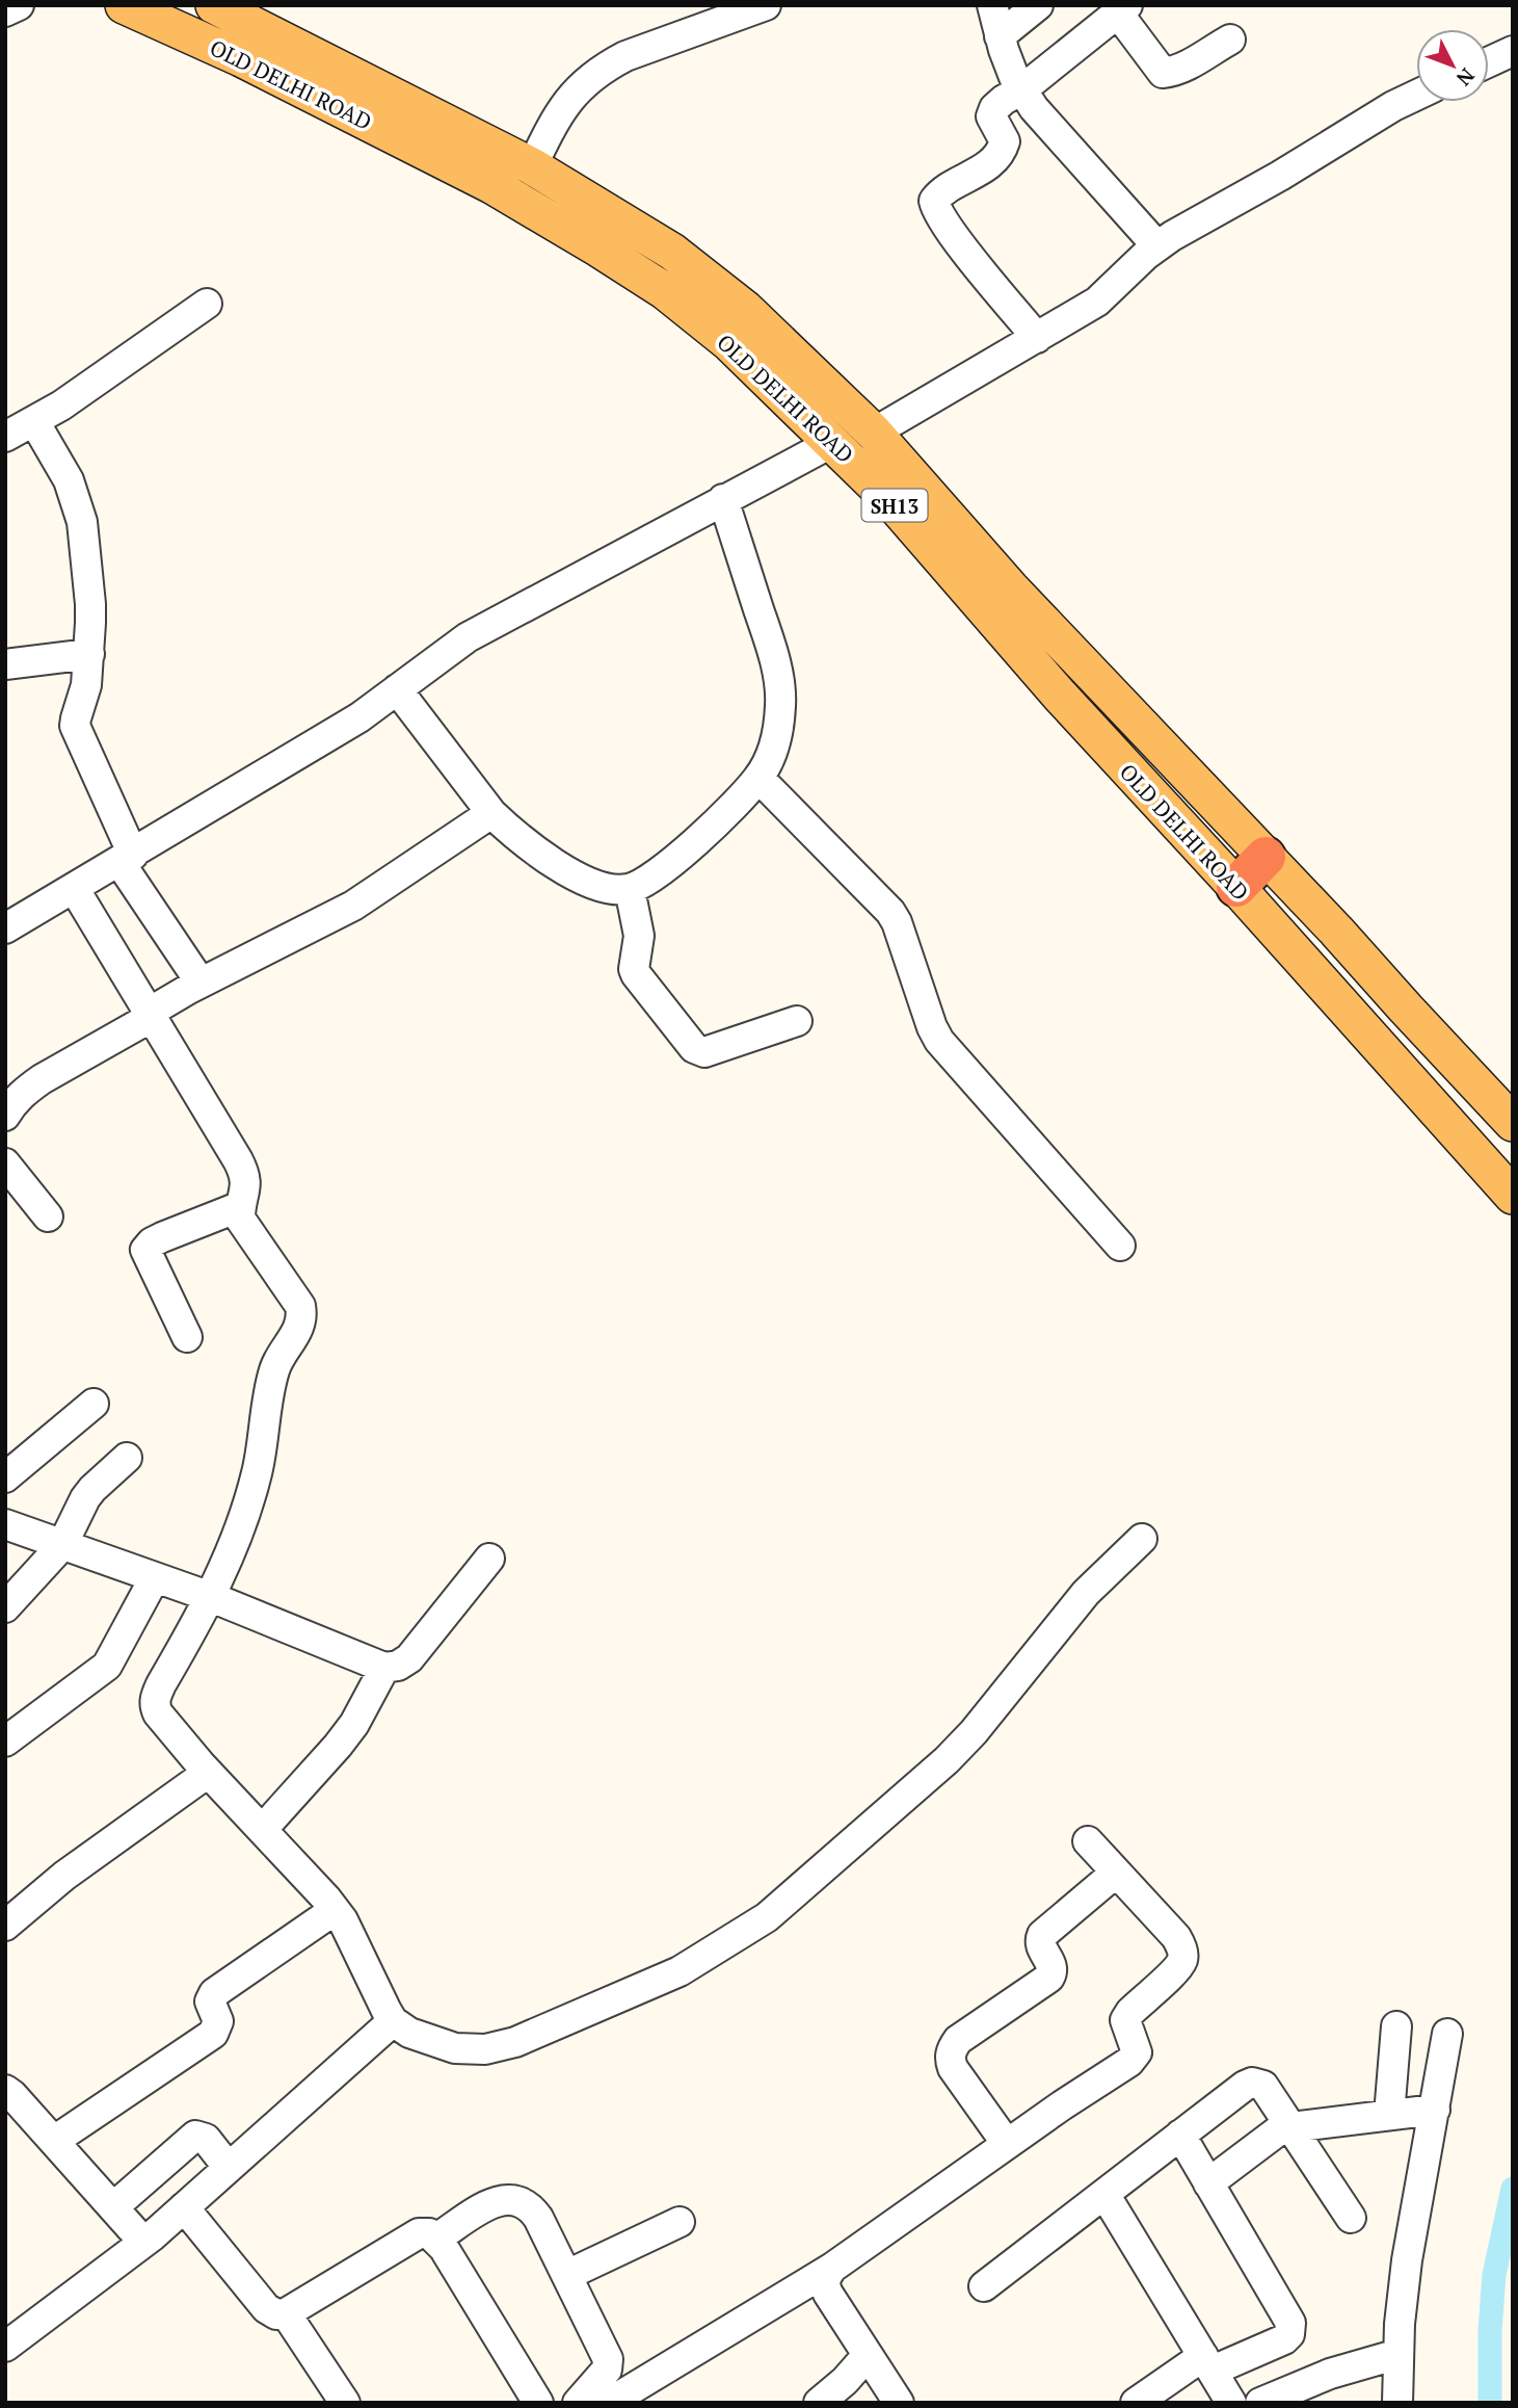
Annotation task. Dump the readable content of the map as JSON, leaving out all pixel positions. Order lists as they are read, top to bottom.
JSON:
{
  "streets": {
    "main road": ["OLD DELHI ROAD", "SH13"]
  },
  "north": "bottom right"
}
